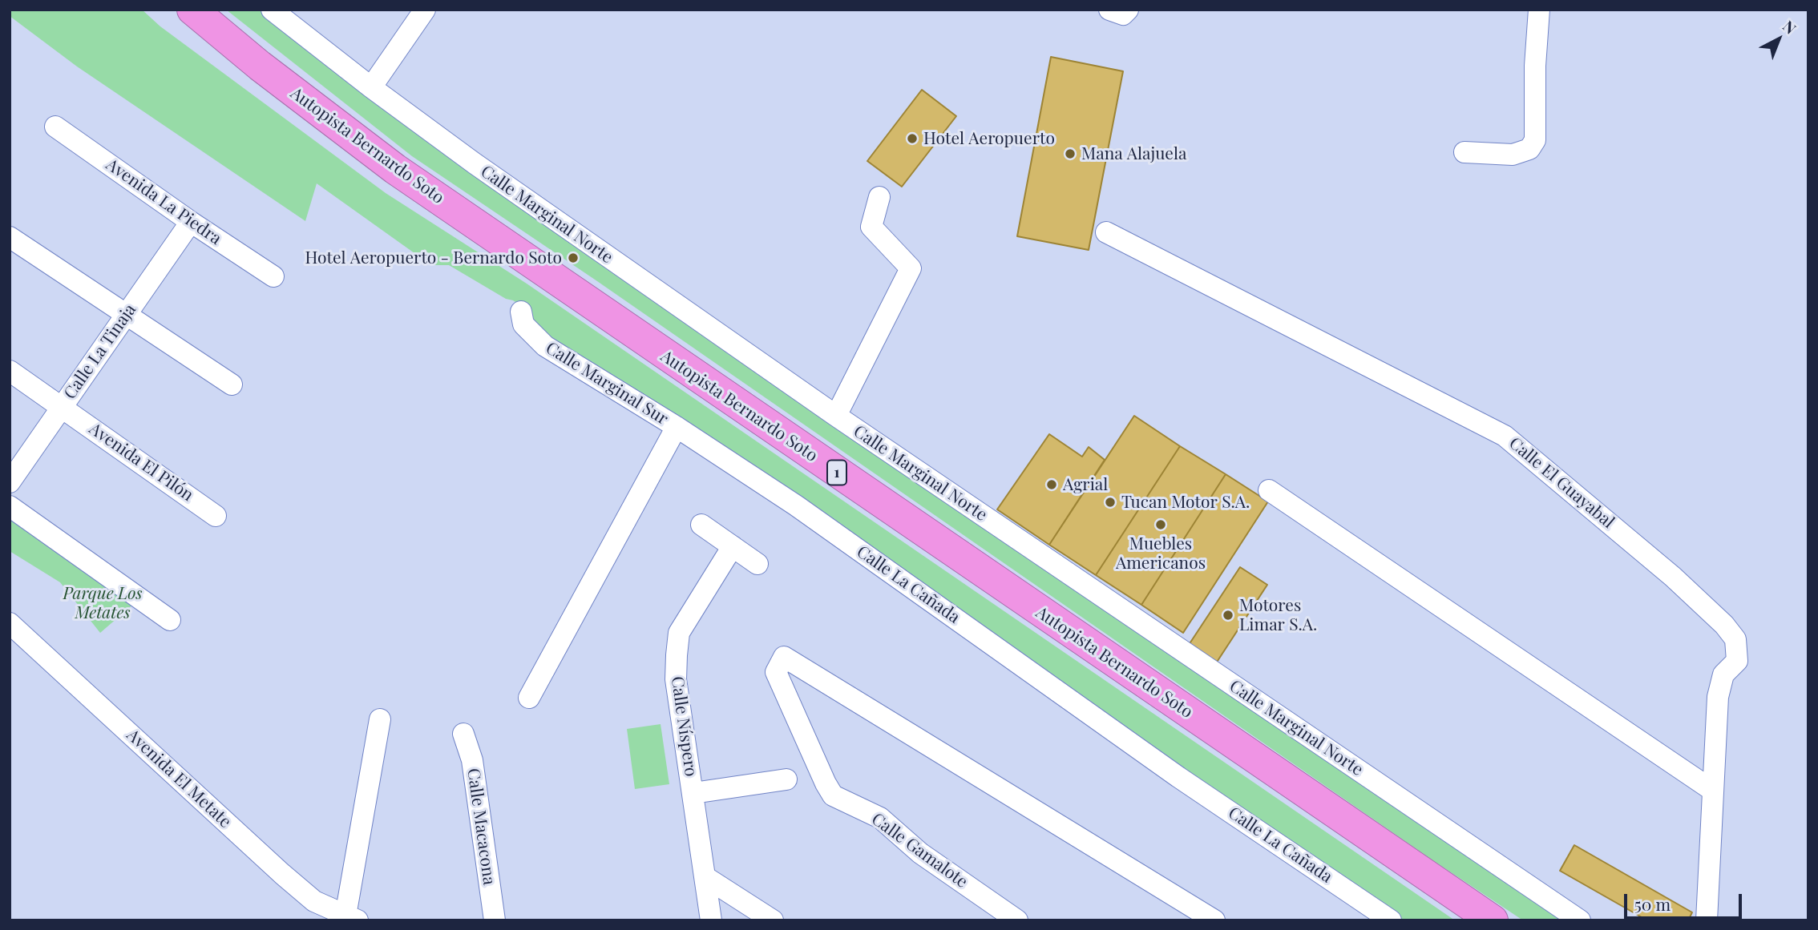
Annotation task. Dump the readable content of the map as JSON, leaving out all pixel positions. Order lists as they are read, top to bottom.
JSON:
{
  "streets": {
    "highway": ["Autopista Bernardo Soto", "1"],
    "street": [
      "Avenida La Piedra",
      "Calle Marginal Norte",
      "Calle La Tinaja",
      "Calle Marginal Sur",
      "Avenida El Pilón",
      "Calle El Guayabal",
      "Calle La Cañada",
      "Calle Níspero",
      "Avenida El Metate",
      "Calle Macacona",
      "Calle Gamalote"
    ]
  },
  "crossings": [
    ["Avenida La Piedra", "Calle La Tinaja"],
    ["Calle La Tinaja", "Avenida El Pilón"],
    ["Calle Marginal Sur", "Calle La Cañada"]
  ],
  "parks": ["Parque Los Metates"],
  "places": [
    "Hotel Aeropuerto",
    "Mana Alajuela",
    "Hotel Aeropuerto - Bernardo Soto",
    "Agrial",
    "Tucan Motor S.A.",
    "Muebles Americanos",
    "Motores Limar S.A."
  ],
  "scale_bar": "50 m",
  "north": "top right"
}
